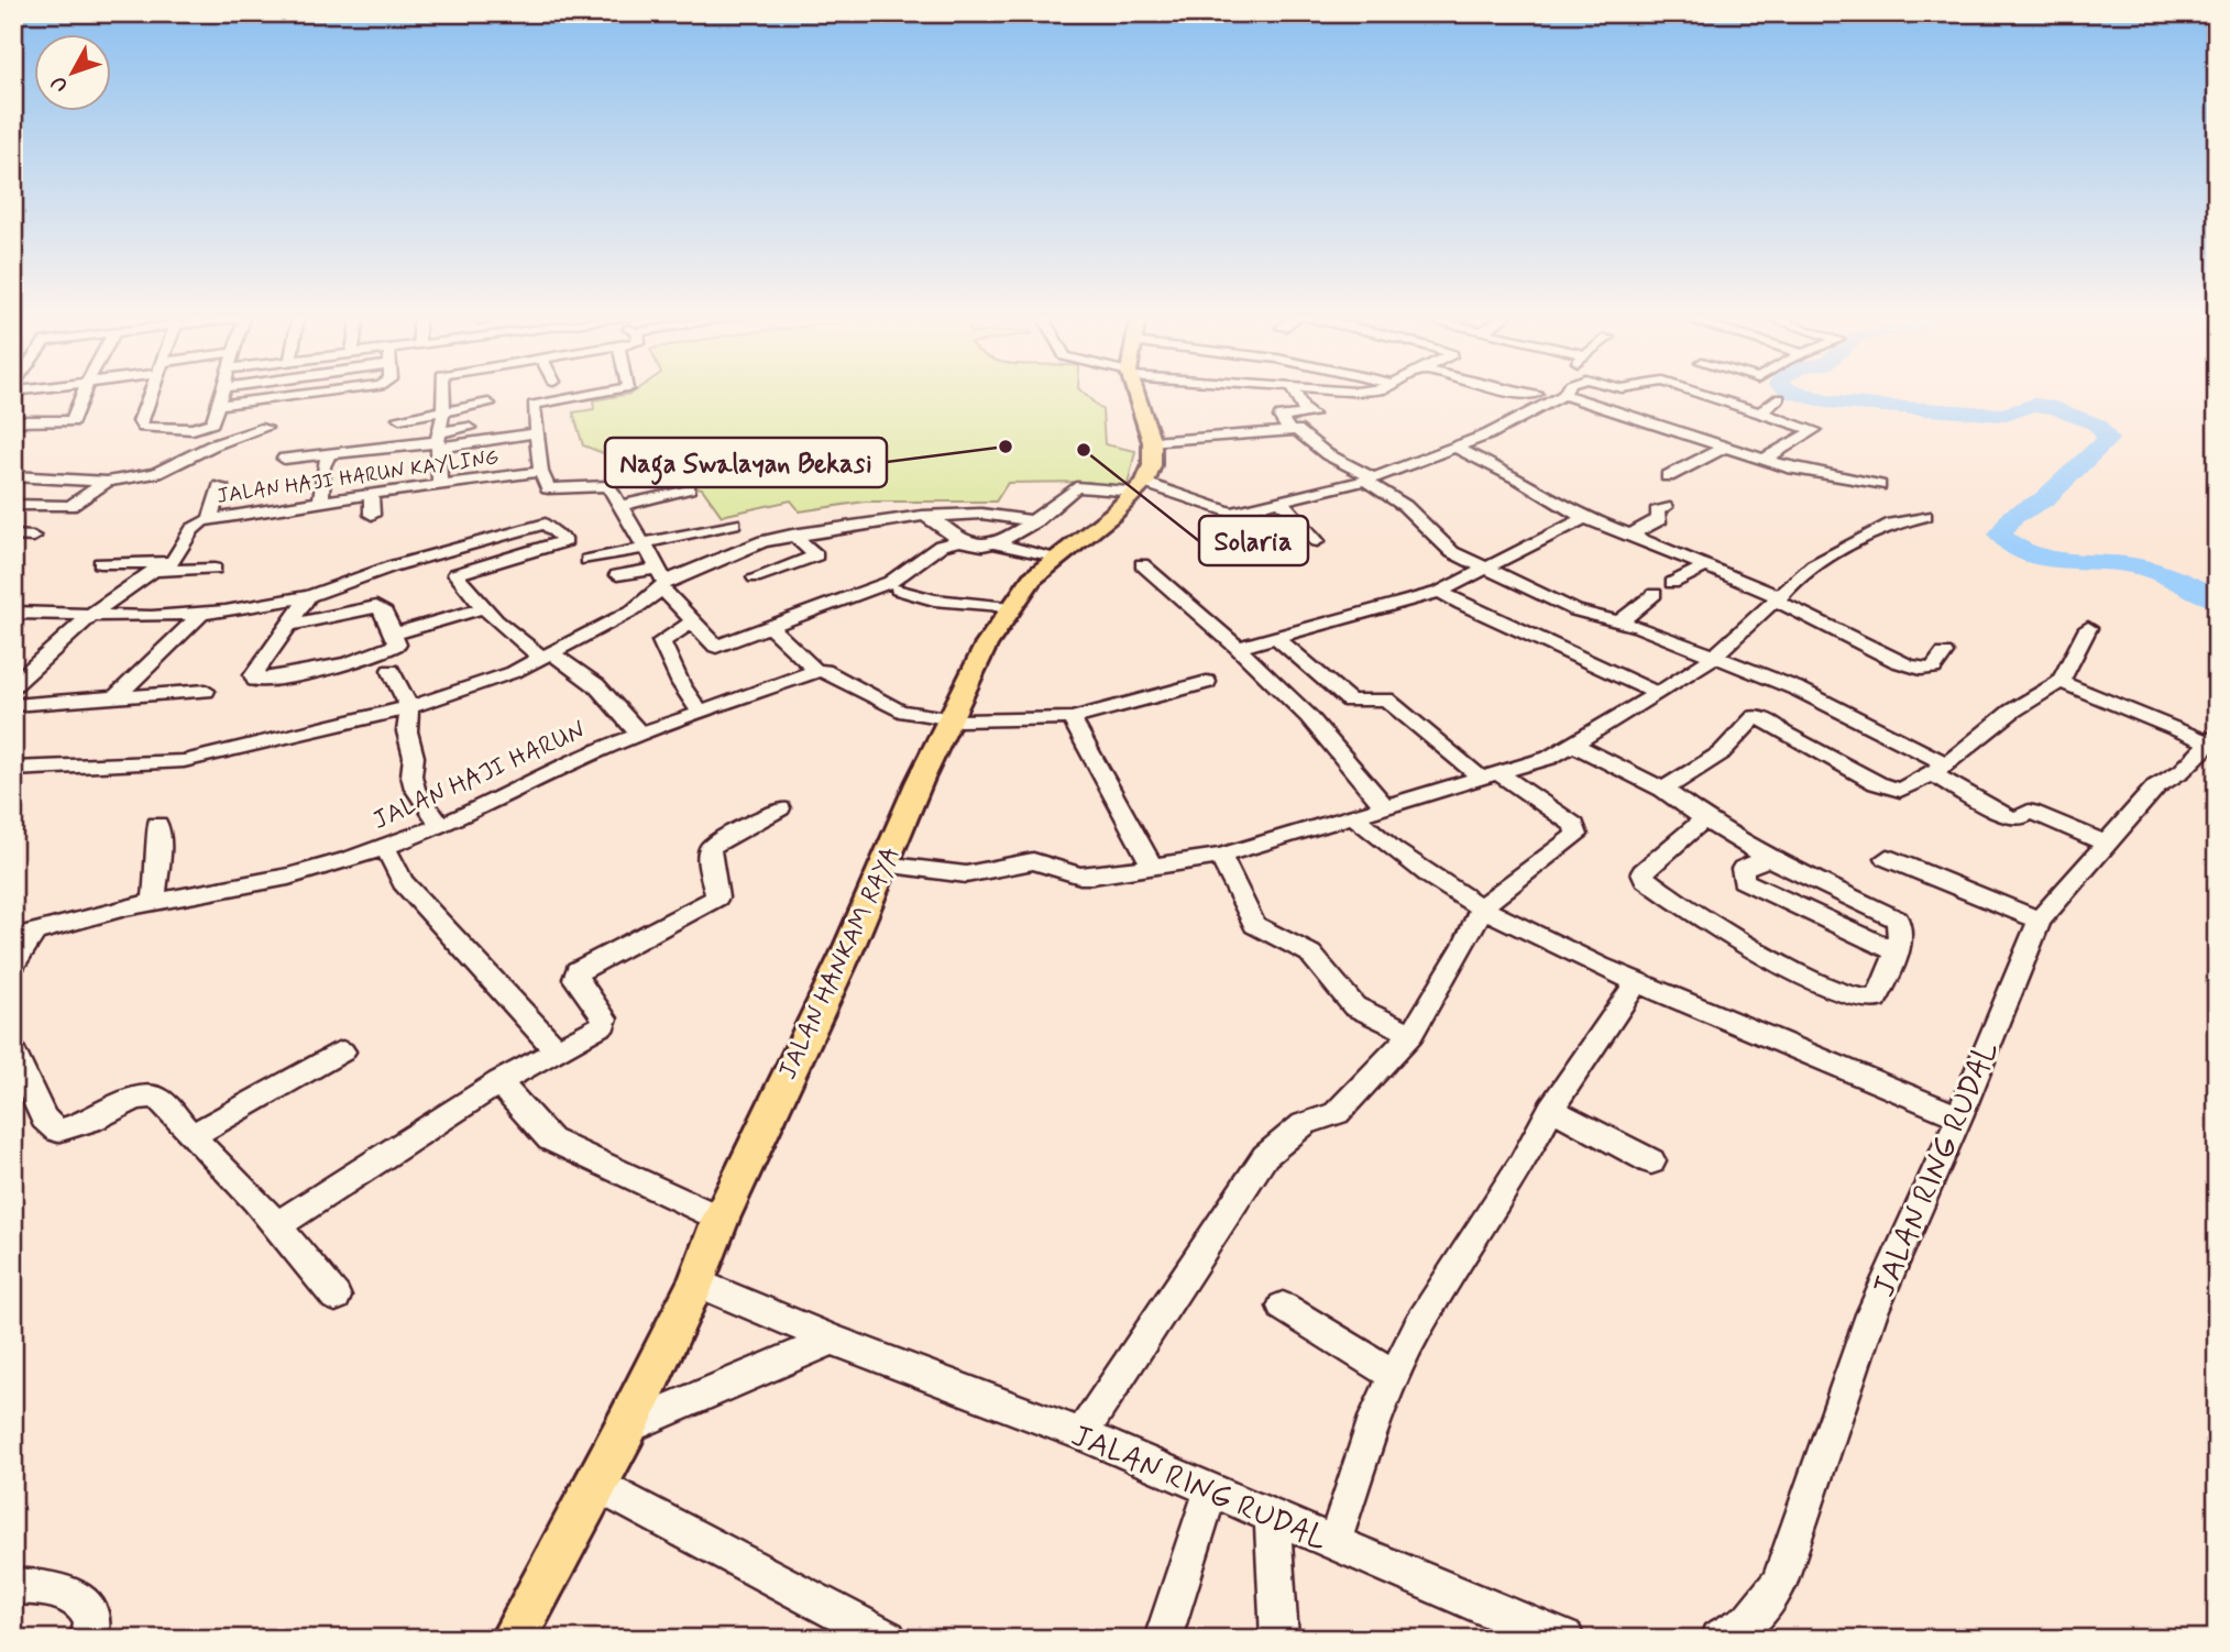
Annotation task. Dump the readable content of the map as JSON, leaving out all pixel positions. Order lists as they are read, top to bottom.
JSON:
{
  "streets": {
    "main road": ["JALAN HANKAM RAYA"],
    "street": ["JALAN HAJI HARUN KAYLING", "JALAN HAJI HARUN", "JALAN RING RUDAL"]
  },
  "crossings": [
    ["JALAN HANKAM RAYA", "JALAN RING RUDAL"]
  ],
  "places": ["Naga Swalayan Bekasi", "Solaria"],
  "north": "bottom left"
}
